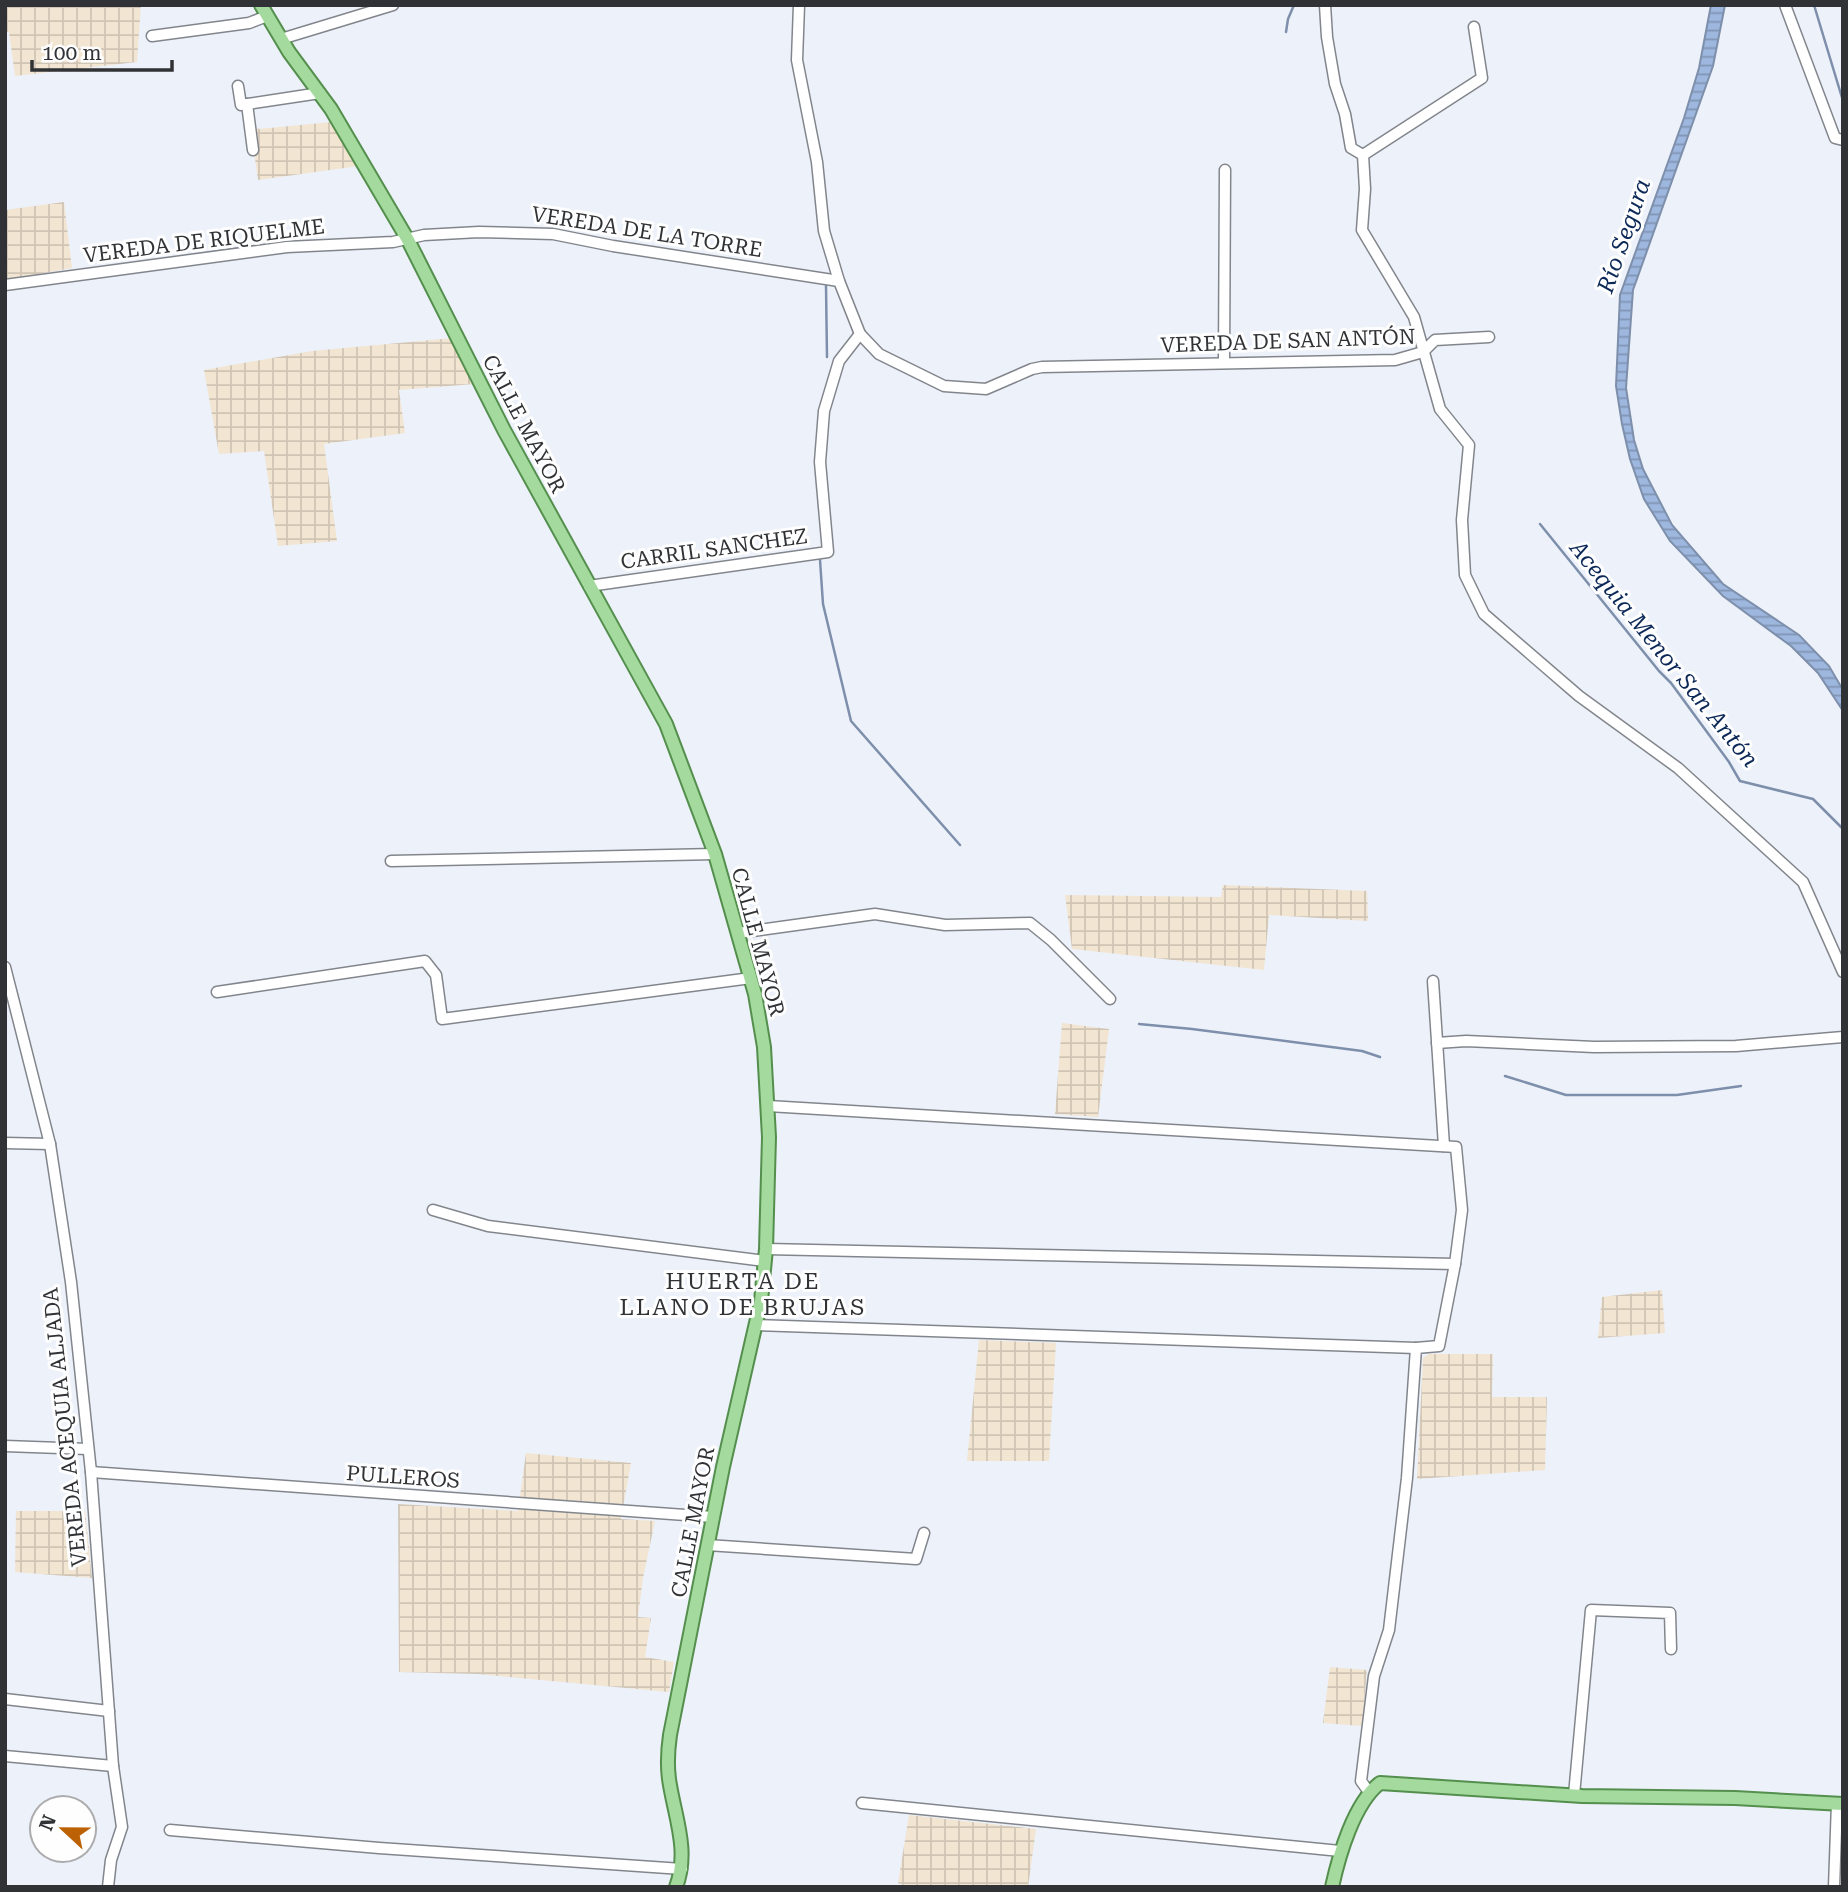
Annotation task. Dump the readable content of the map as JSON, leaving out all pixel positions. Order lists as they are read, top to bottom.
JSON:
{
  "streets": {
    "main road": ["CALLE MAYOR"],
    "street": [
      "VEREDA DE LA TORRE",
      "VEREDA DE RIQUELME",
      "VEREDA DE SAN ANTÓN",
      "CARRIL SANCHEZ",
      "VEREDA ACEQUIA ALJADA",
      "PULLEROS"
    ]
  },
  "crossings": [
    ["VEREDA DE LA TORRE", "VEREDA DE RIQUELME"],
    ["VEREDA DE LA TORRE", "VEREDA DE SAN ANTÓN"],
    ["VEREDA DE LA TORRE", "CALLE MAYOR"],
    ["VEREDA DE RIQUELME", "CALLE MAYOR"],
    ["VEREDA DE SAN ANTÓN", "CARRIL SANCHEZ"],
    ["CALLE MAYOR", "CARRIL SANCHEZ"],
    ["CALLE MAYOR", "PULLEROS"],
    ["VEREDA ACEQUIA ALJADA", "PULLEROS"]
  ],
  "districts": ["HUERTA DE LLANO DE BRUJAS"],
  "water": ["Río Segura", "Acequia Menor San Antón"],
  "scale_bar": "100 m",
  "north": "left"
}
